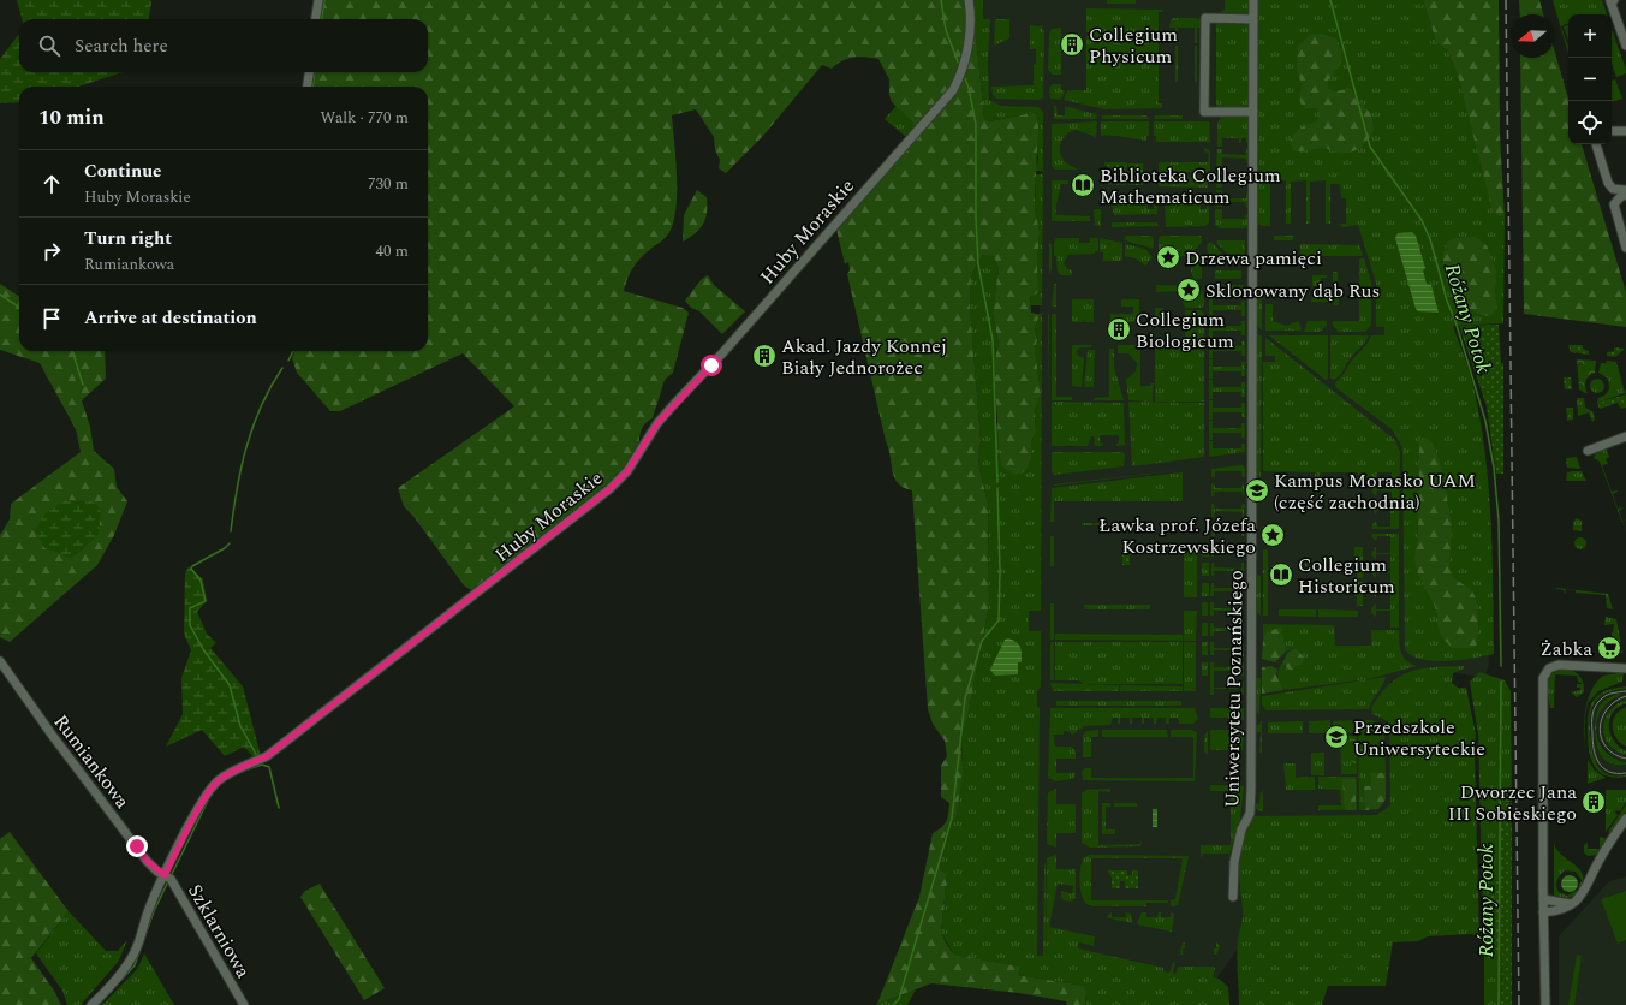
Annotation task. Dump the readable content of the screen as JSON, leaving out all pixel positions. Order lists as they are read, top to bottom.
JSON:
{
  "streets": {
    "street": [
      "Huby Moraskie",
      "Uniwersytetu Poznańskiego",
      "Rumiankowa",
      "Szklarniowa"
    ]
  },
  "crossings": [
    ["Huby Moraskie", "Rumiankowa"],
    ["Huby Moraskie", "Szklarniowa"],
    ["Rumiankowa", "Szklarniowa"]
  ],
  "water": ["Różany Potok"],
  "places": {
    "building": [
      "Collegium Physicum",
      "Collegium Biologicum",
      "Akad. Jazdy Konnej Biały Jednorożec",
      "Dworzec Jana III Sobieskiego"
    ],
    "library": ["Biblioteka Collegium Mathematicum", "Collegium Historicum"],
    "place": ["Drzewa pamięci", "Sklonowany dąb Rus", "Ławka prof. Józefa Kostrzewskiego"],
    "school or university": ["Kampus Morasko UAM (część zachodnia)", "Przedszkole Uniwersyteckie"],
    "supermarket": ["Żabka"]
  },
  "north": "left",
  "page": {
    "map_buttons": ["+", "−"],
    "search": "Search here",
    "heading": ["10 min", "Walk · 770 m"],
    "list": [
      ["Continue", "Huby Moraskie", "730 m"],
      ["Turn right", "Rumiankowa", "40 m"],
      "Arrive at destination"
    ]
  }
}
